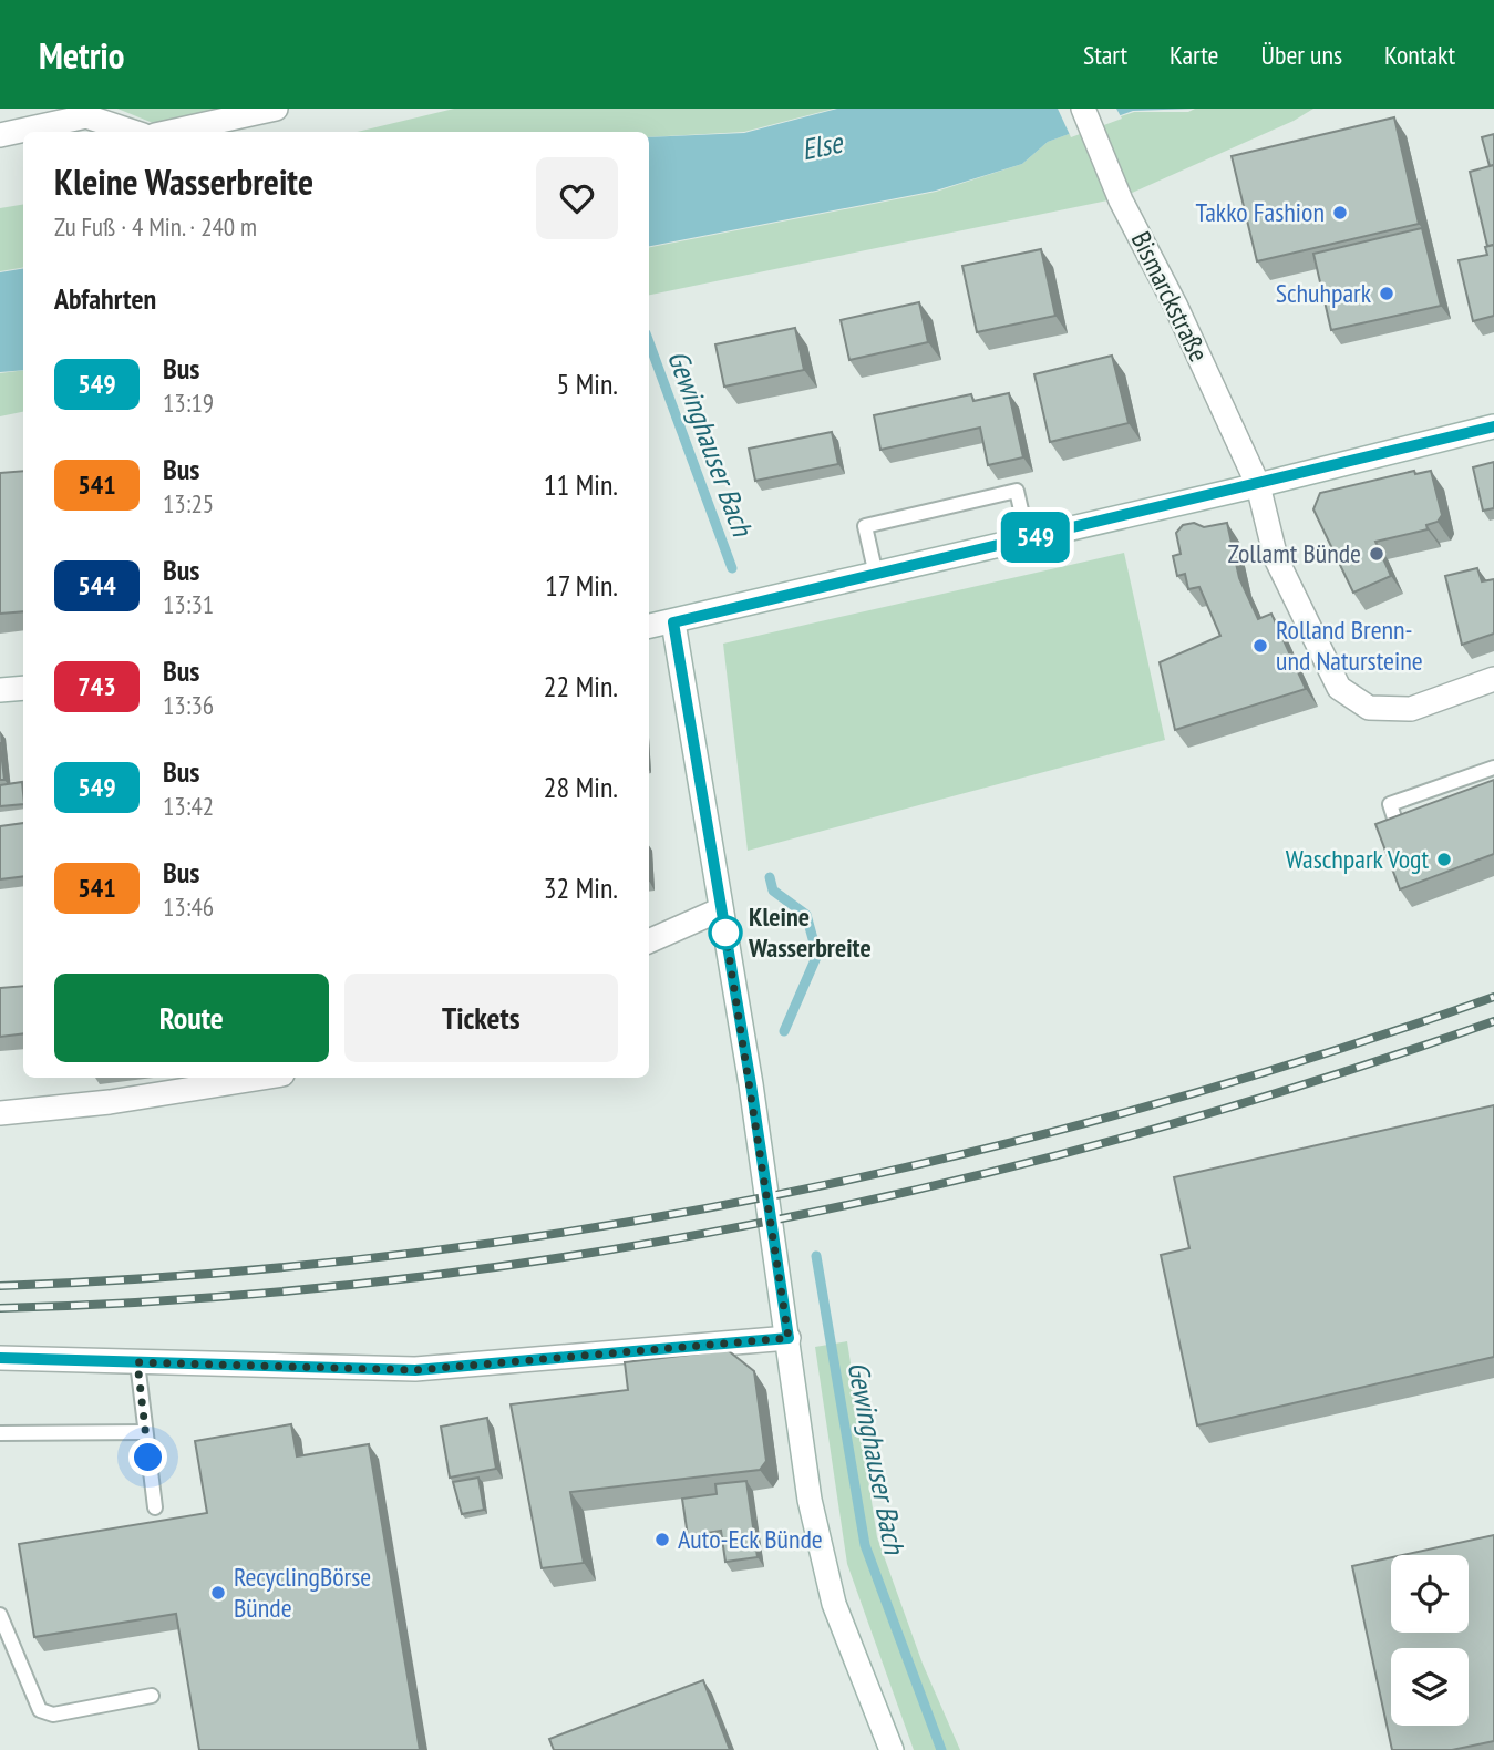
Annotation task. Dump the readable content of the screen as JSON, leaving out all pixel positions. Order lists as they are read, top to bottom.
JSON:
{
  "streets": {
    "street": ["Bismarckstraße"]
  },
  "water": ["Else", "Gewinghauser Bach"],
  "places": [
    "Takko Fashion",
    "Schuhpark",
    "Zollamt Bünde",
    "Rolland Brenn- und Natursteine",
    "Waschpark Vogt",
    "Kleine Wasserbreite",
    "Auto-Eck Bünde",
    "RecyclingBörse Bünde"
  ],
  "lines": ["bus line 549"],
  "page": {
    "header": "Metrio",
    "nav": [
      "Start",
      "Karte",
      "Über uns",
      "Kontakt"
    ],
    "on_map": "549",
    "heading": [
      ["Kleine Wasserbreite", "Zu Fuß · 4 Min. · 240 m"],
      "Abfahrten"
    ],
    "list": [
      {
        "mark": "549",
        "name": "Bus",
        "note": "13:19",
        "value": "5 Min."
      },
      {
        "mark": "541",
        "name": "Bus",
        "note": "13:25",
        "value": "11 Min."
      },
      {
        "mark": "544",
        "name": "Bus",
        "note": "13:31",
        "value": "17 Min."
      },
      {
        "mark": "743",
        "name": "Bus",
        "note": "13:36",
        "value": "22 Min."
      },
      {
        "mark": "549",
        "name": "Bus",
        "note": "13:42",
        "value": "28 Min."
      },
      {
        "mark": "541",
        "name": "Bus",
        "note": "13:46",
        "value": "32 Min."
      }
    ],
    "buttons": ["Route", "Tickets"]
  }
}
